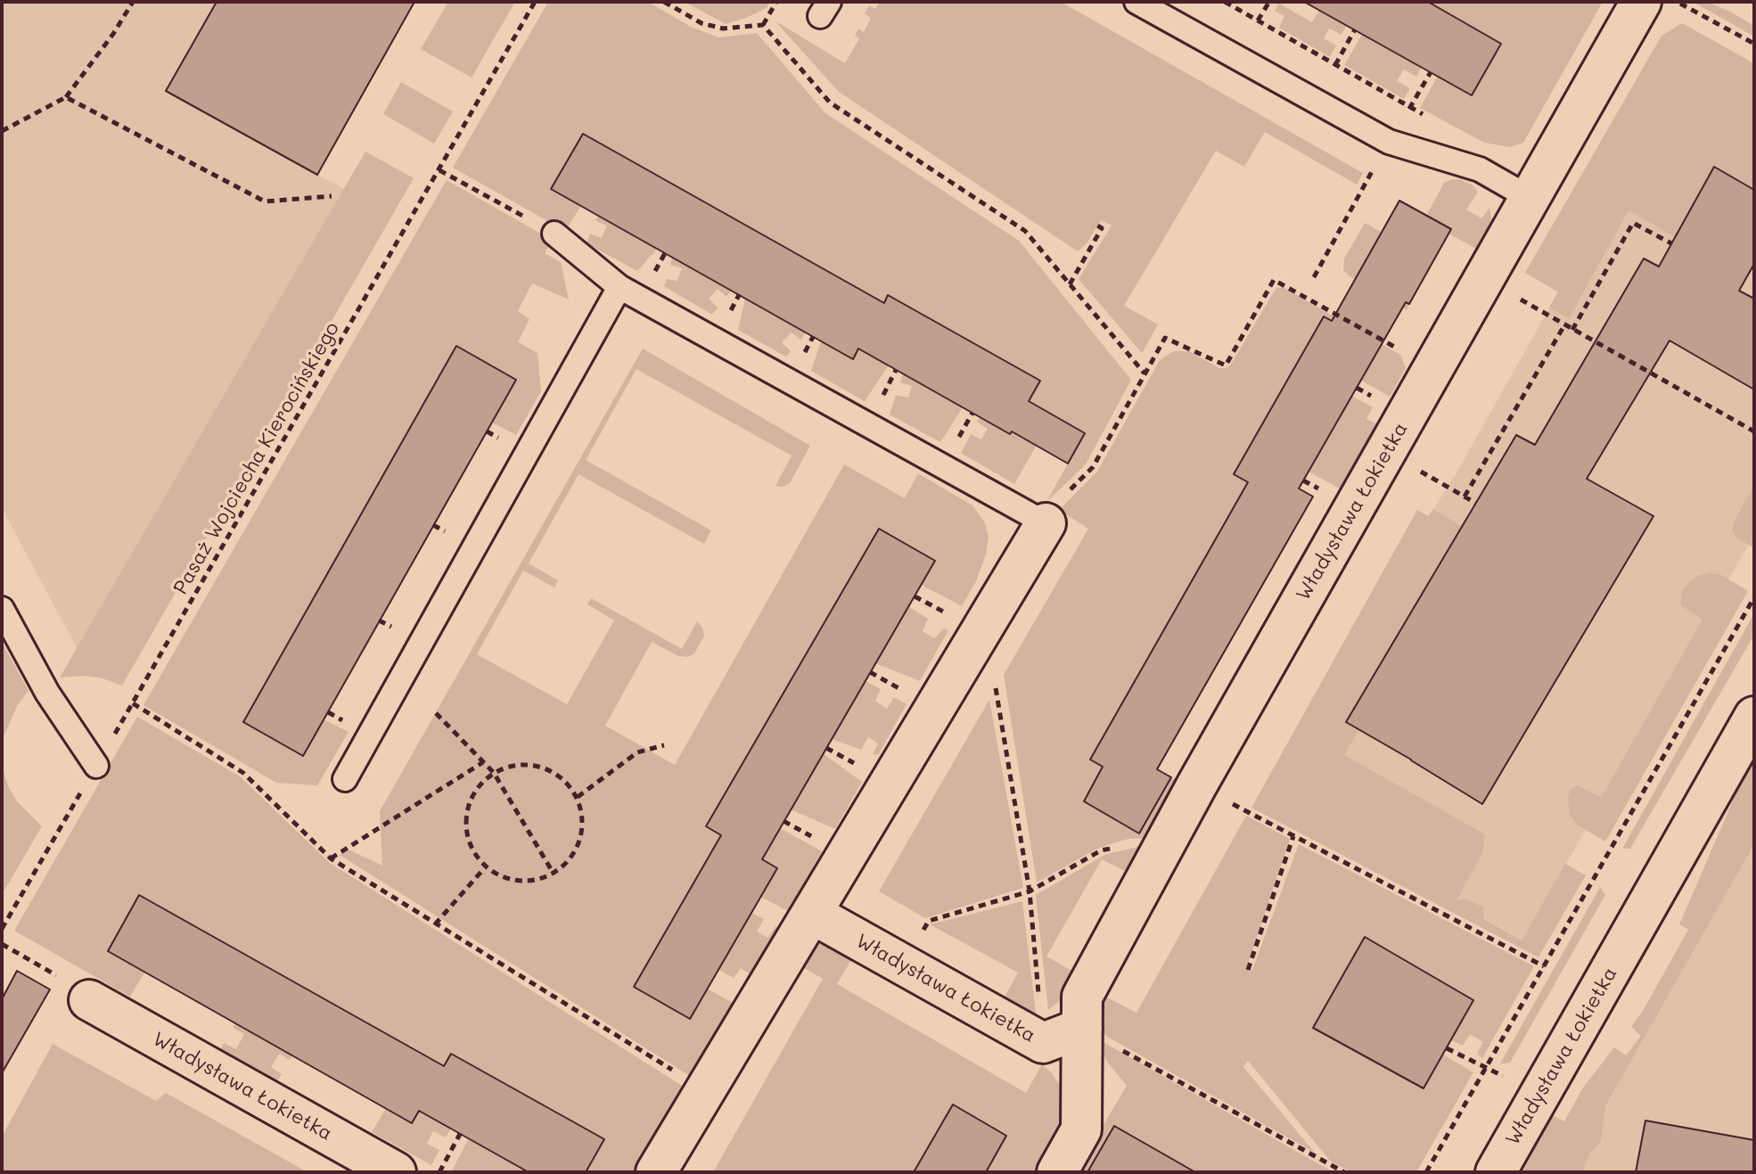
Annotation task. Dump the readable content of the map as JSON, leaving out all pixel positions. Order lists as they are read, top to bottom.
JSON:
{
  "streets": {
    "street": ["Władysława Łokietka"],
    "path": ["Pasaż Wojciecha Kierocińskiego"]
  }
}
